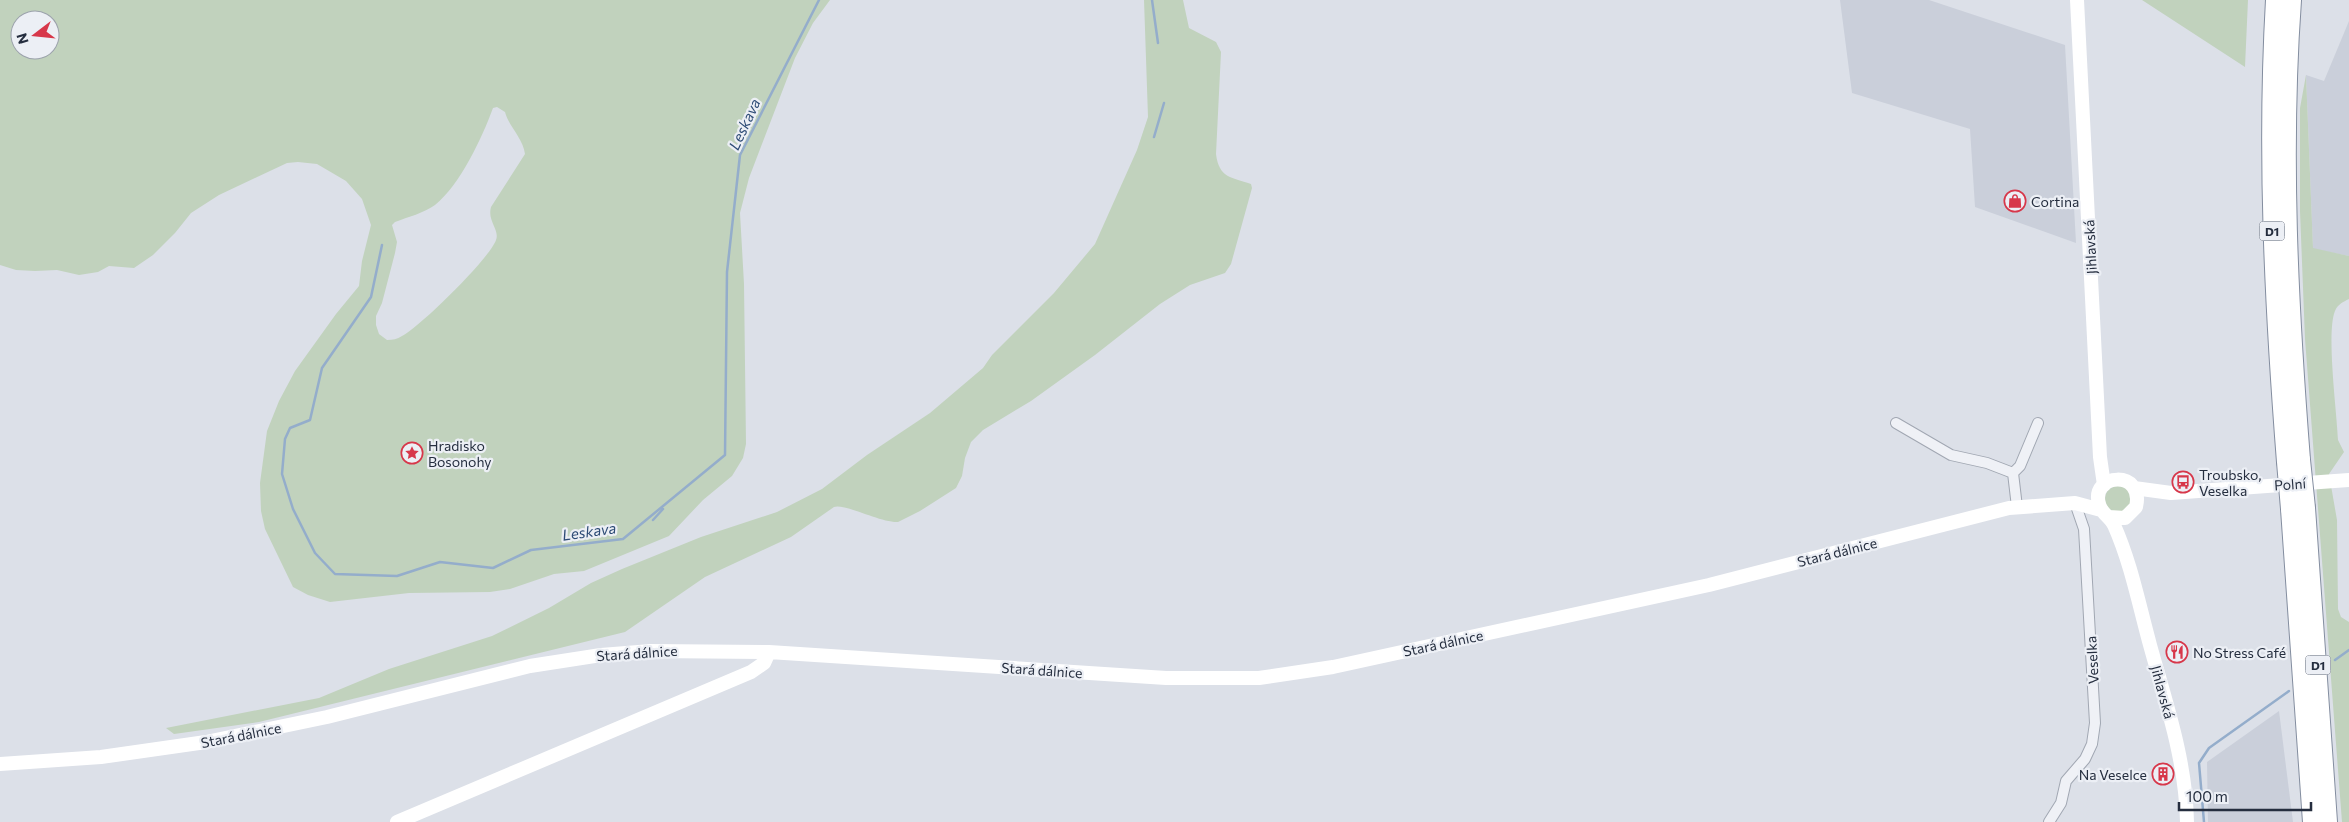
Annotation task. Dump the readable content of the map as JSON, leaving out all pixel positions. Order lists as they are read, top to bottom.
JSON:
{
  "streets": {
    "highway": ["D1"],
    "main road": ["Jihlavská", "Polní", "Stará dálnice"],
    "street": ["Veselka"]
  },
  "crossings": [
    ["Jihlavská", "Polní"],
    ["Jihlavská", "Stará dálnice"],
    ["Polní", "Stará dálnice"],
    ["Stará dálnice", "Veselka"]
  ],
  "water": ["Leskava"],
  "places": {
    "shop": ["Cortina"],
    "place": ["Hradisko Bosonohy"],
    "bus stop": ["Troubsko, Veselka"],
    "restaurant": ["No Stress Café"],
    "building": ["Na Veselce"]
  },
  "scale_bar": "100 m",
  "north": "left"
}
